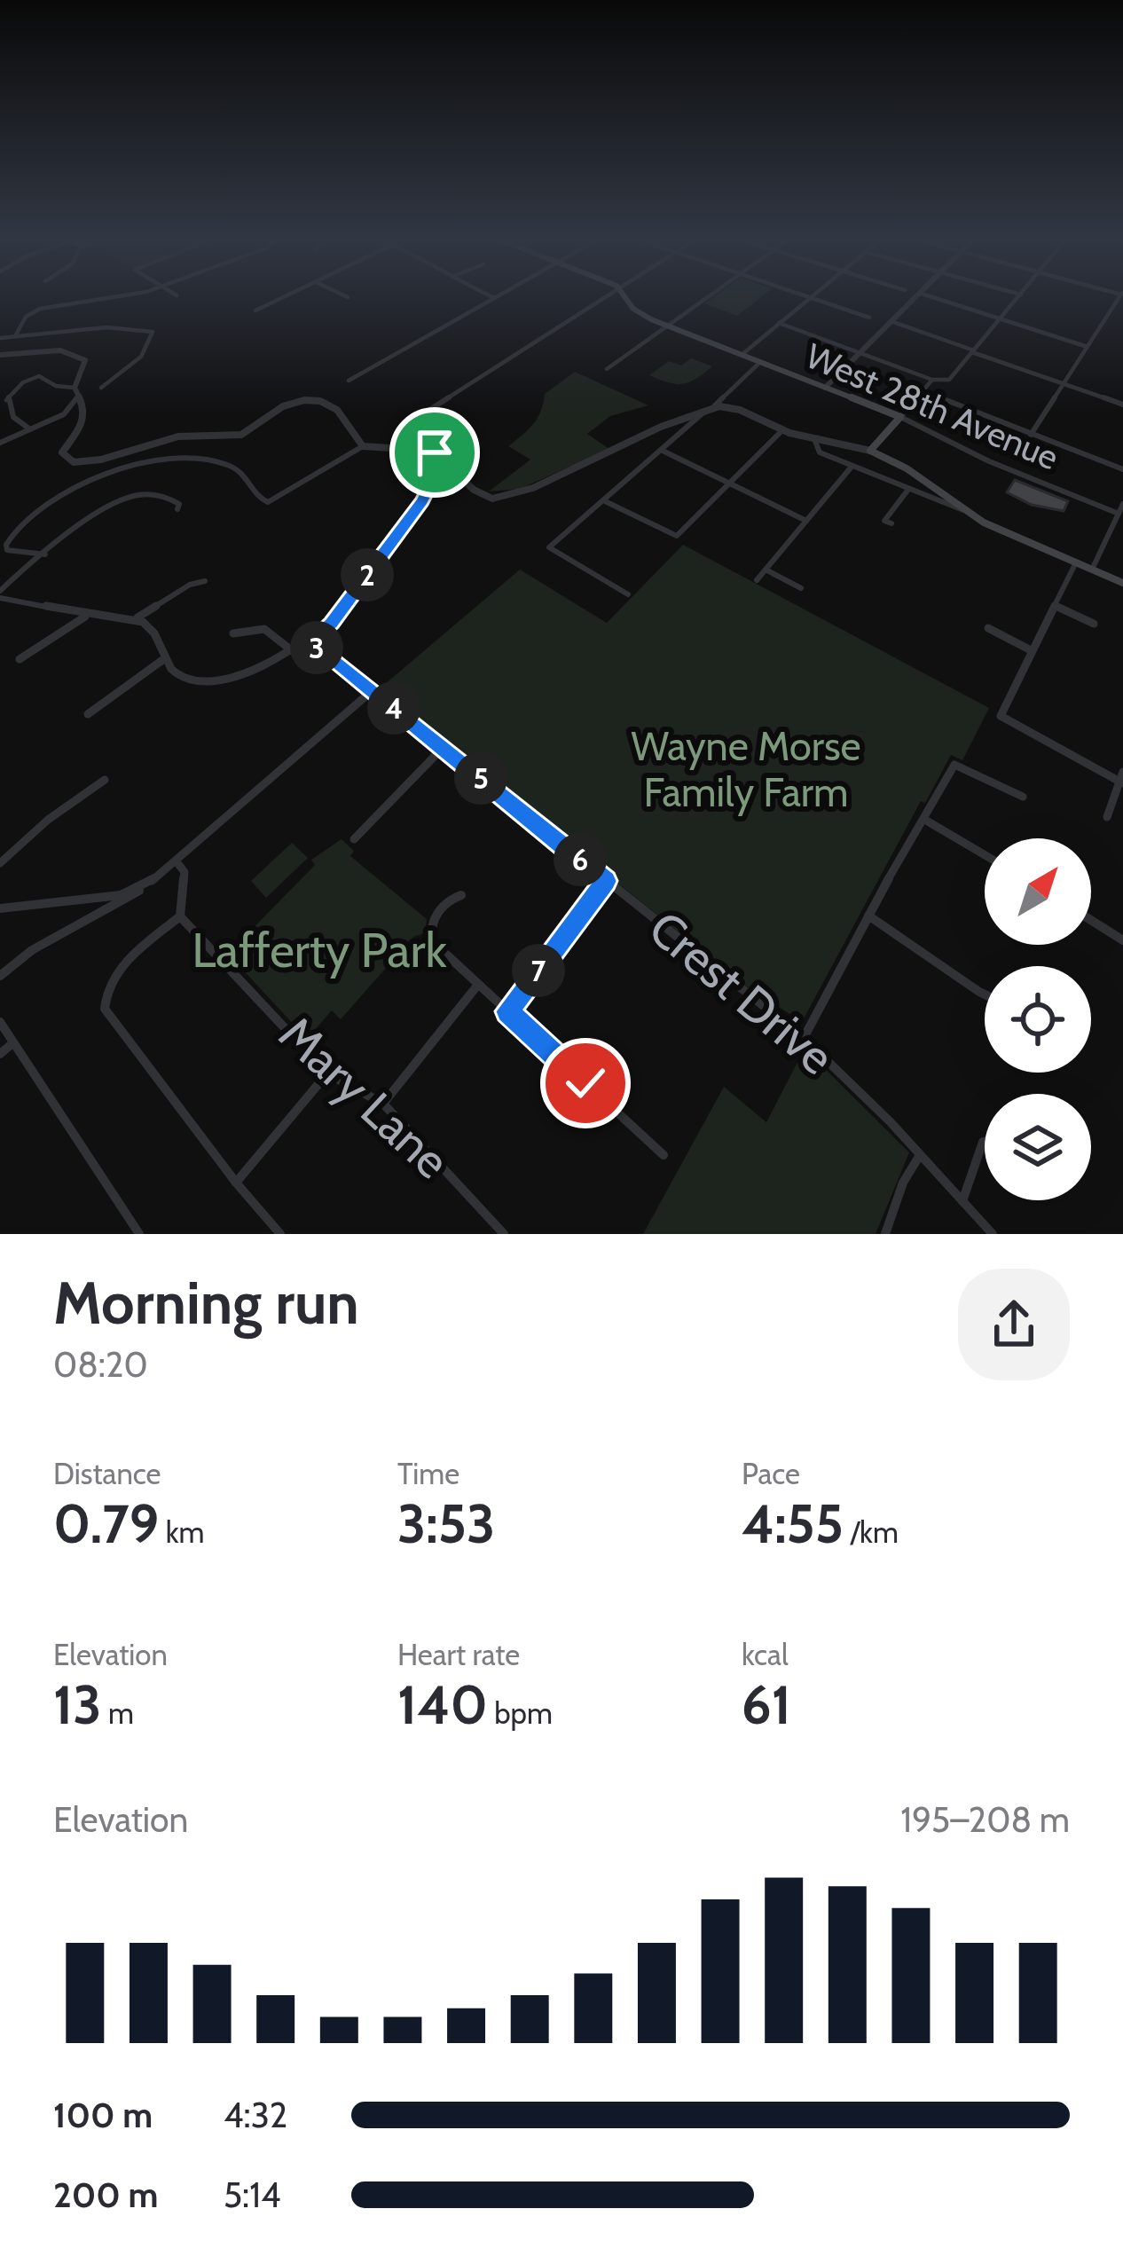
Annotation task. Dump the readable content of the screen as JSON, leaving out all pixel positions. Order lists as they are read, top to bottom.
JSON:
{
  "streets": {
    "main road": ["West 28th Avenue"],
    "street": ["Crest Drive", "Mary Lane"]
  },
  "parks": ["Wayne Morse Family Farm", "Lafferty Park"],
  "north": "top right",
  "page": {
    "pins": [
      "2",
      "3",
      "4",
      "5",
      "6",
      "7"
    ],
    "heading": ["Morning run", "08:20"],
    "stats": [
      ["Distance", "0.79 km"],
      ["Time", "3:53"],
      ["Pace", "4:55 /km"],
      ["Elevation", "13 m"],
      ["Heart rate", "140 bpm"],
      ["kcal", "61"]
    ],
    "chart": ["Elevation", "195–208 m"],
    "list": [
      {
        "name": "100 m",
        "note": "4:32"
      },
      {
        "name": "200 m",
        "note": "5:14"
      }
    ]
  }
}
